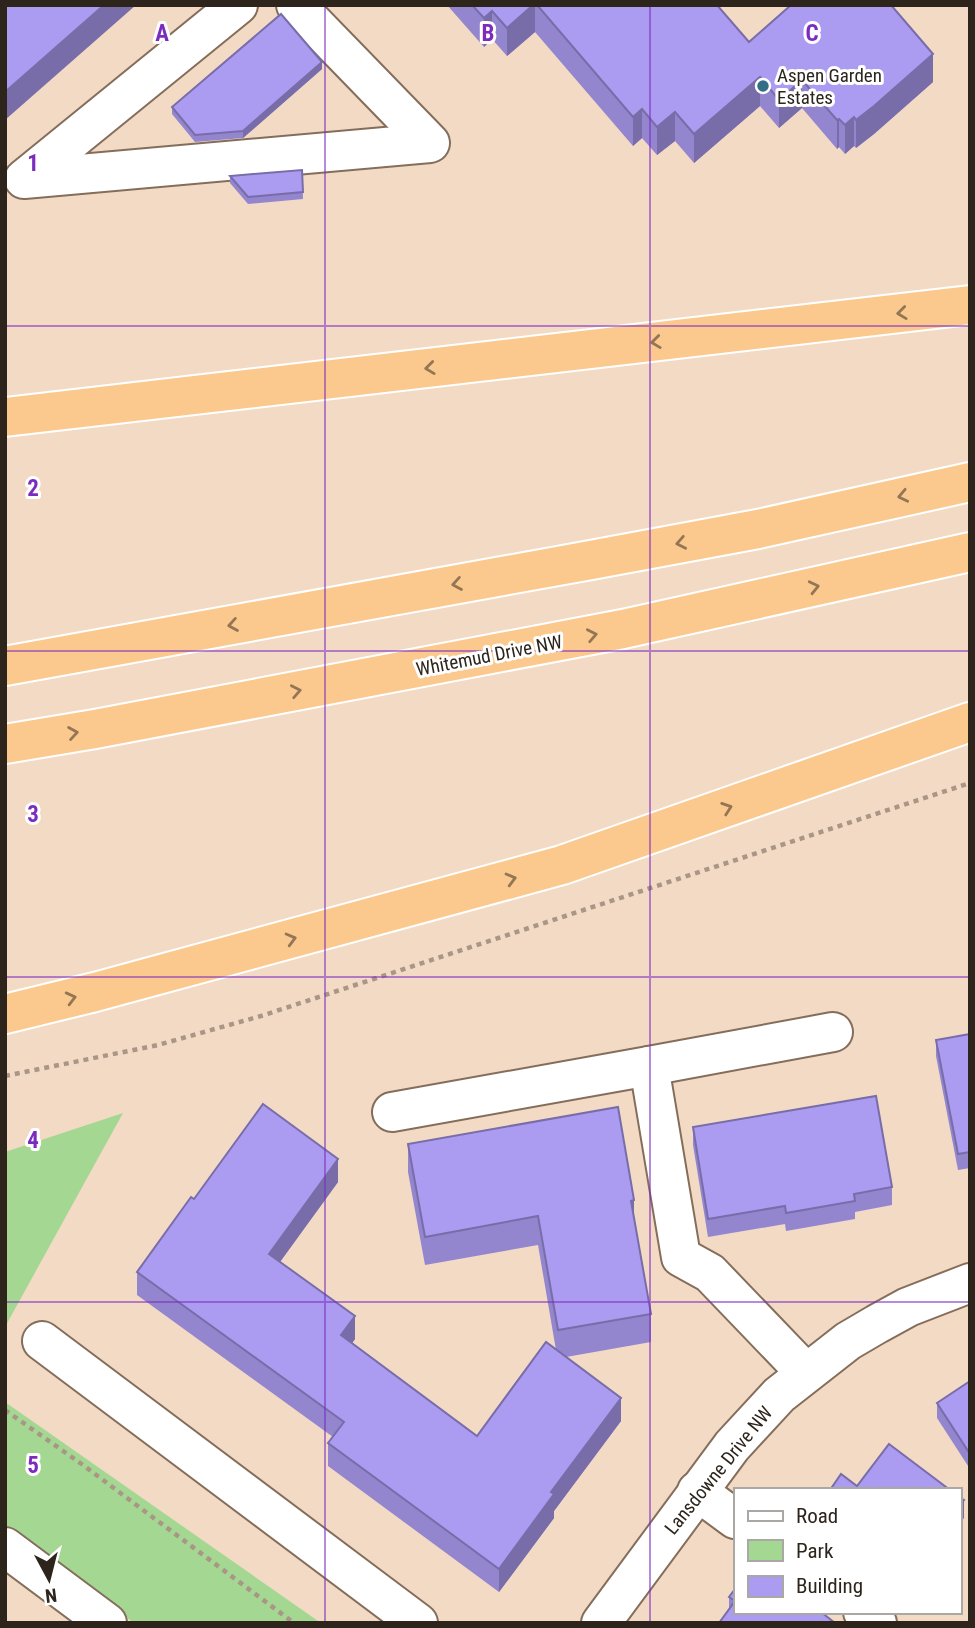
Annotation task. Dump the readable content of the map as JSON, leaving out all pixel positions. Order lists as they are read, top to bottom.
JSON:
{
  "streets": {
    "highway": ["Whitemud Drive NW"],
    "street": ["Lansdowne Drive NW"]
  },
  "places": ["Aspen Garden Estates"],
  "legend": ["Road", "Park", "Building"],
  "north": "bottom",
  "grid": {
    "columns": ["A", "B", "C"],
    "rows": [
      "1",
      "2",
      "3",
      "4",
      "5"
    ]
  }
}
